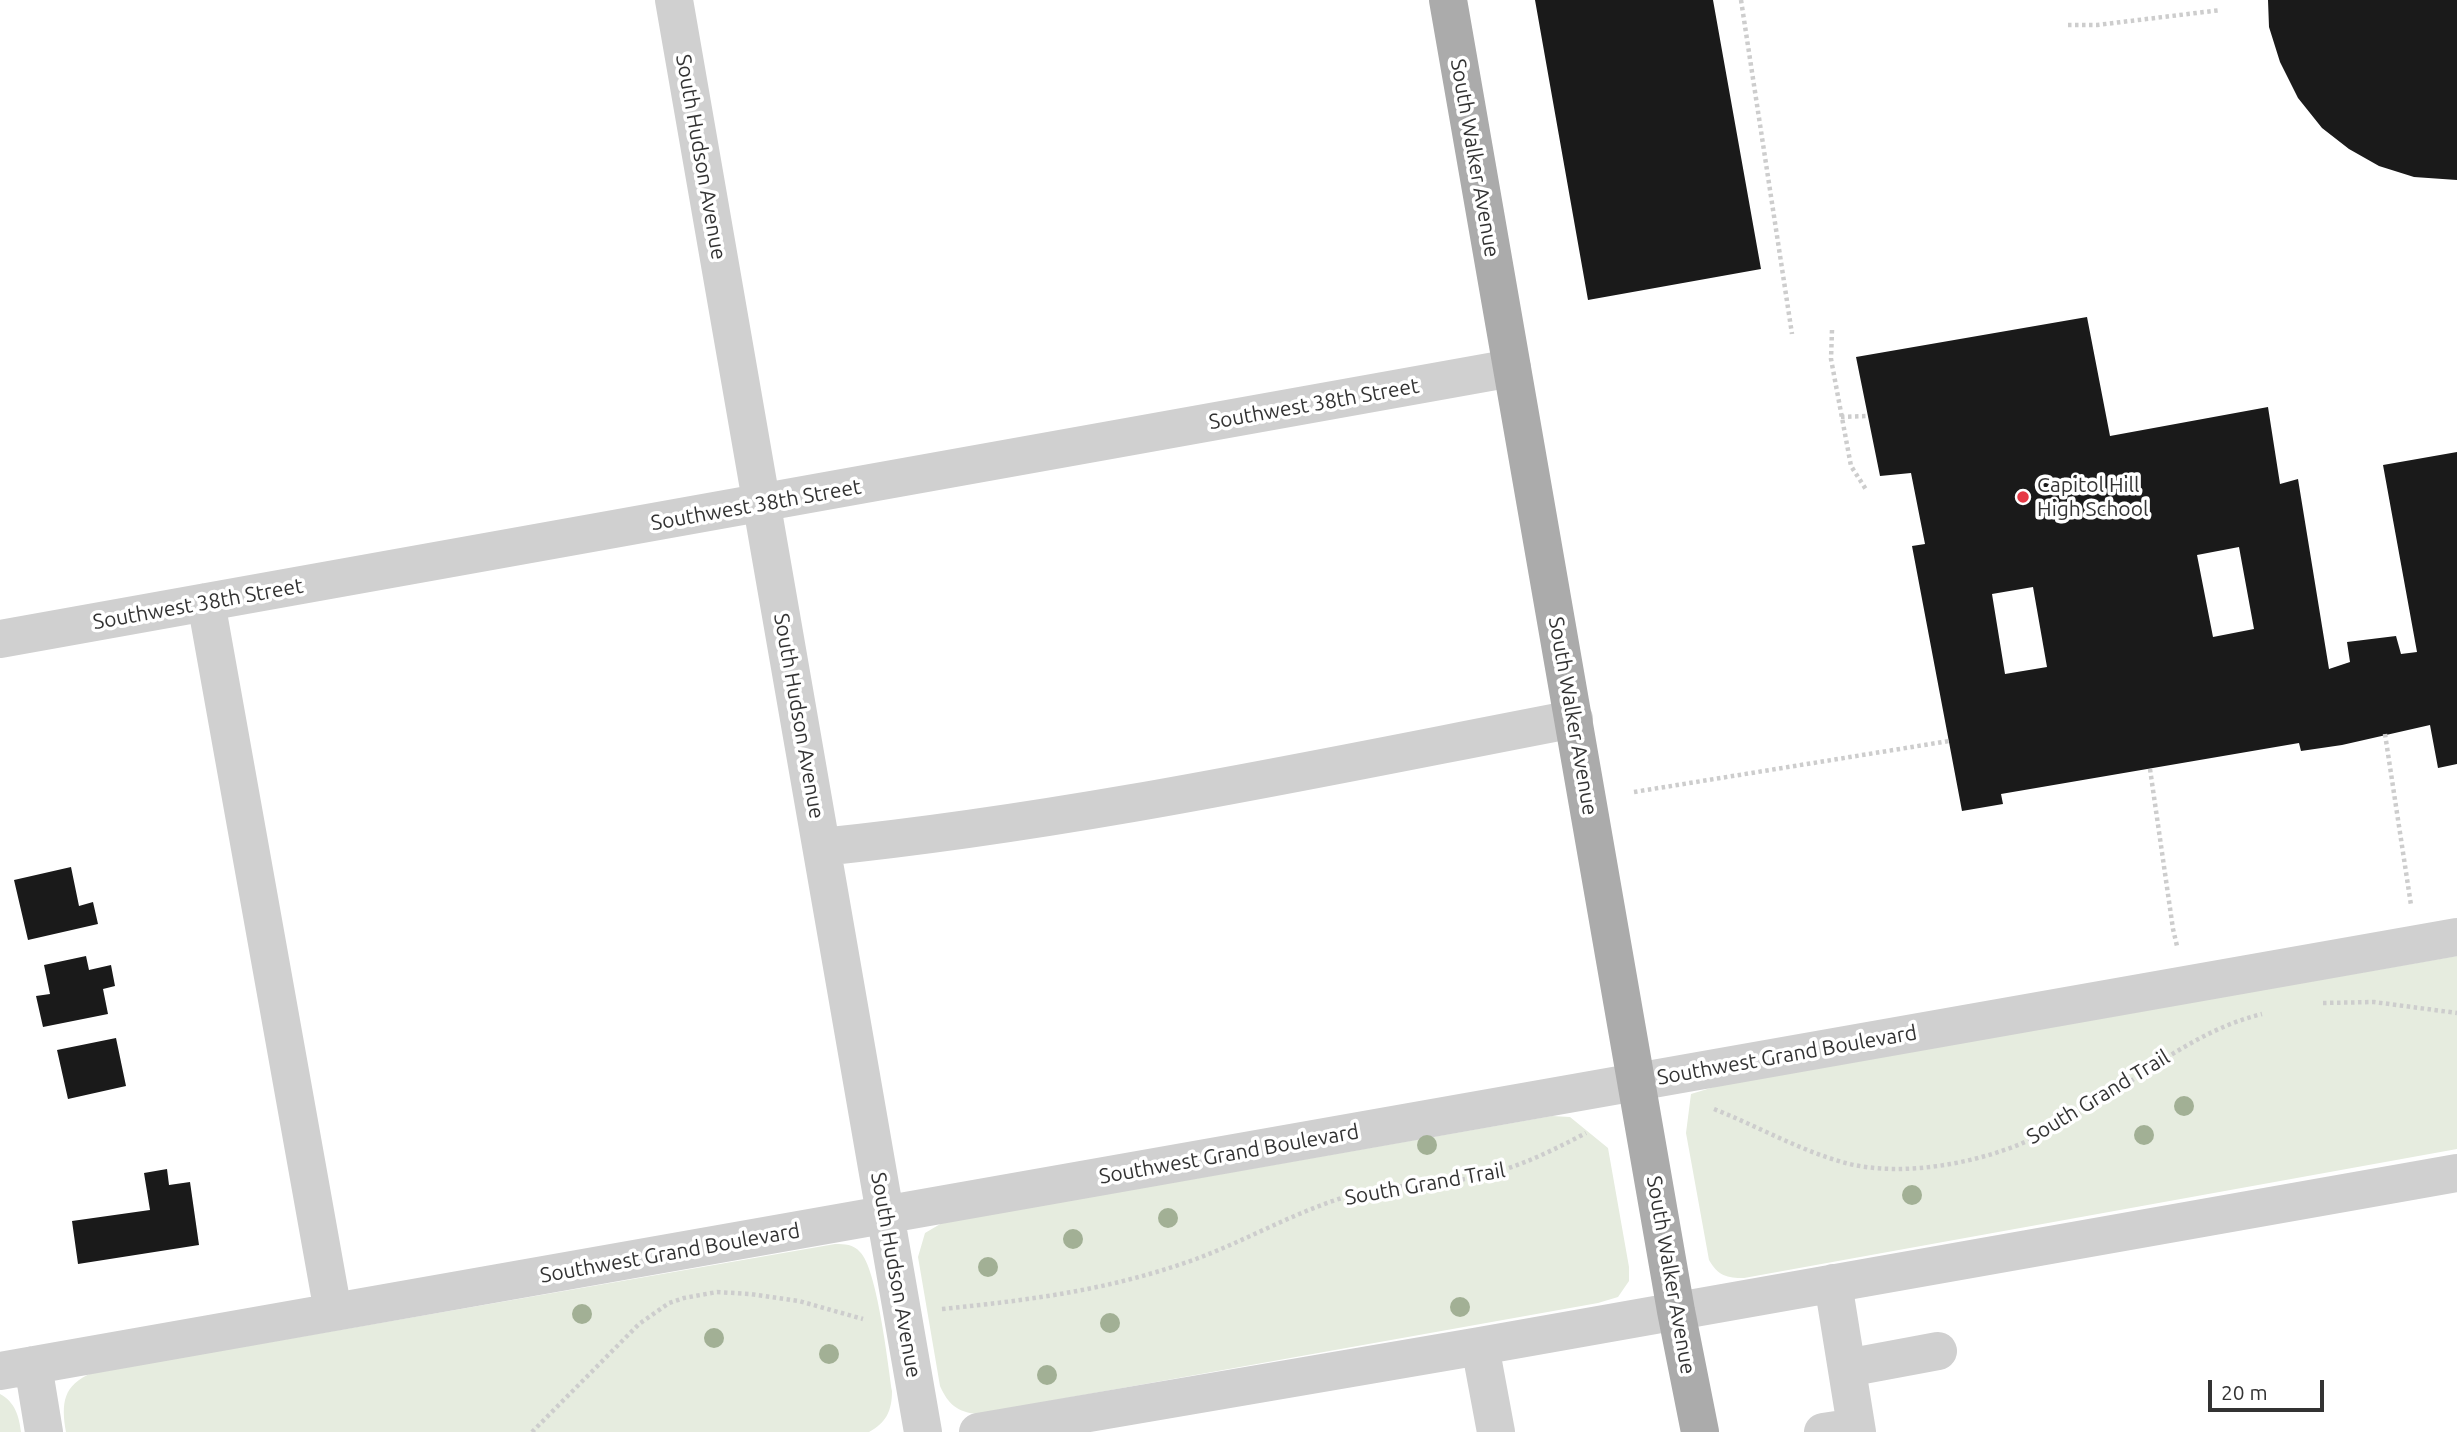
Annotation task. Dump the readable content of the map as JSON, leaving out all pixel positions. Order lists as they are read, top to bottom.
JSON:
{
  "streets": {
    "main road": ["South Walker Avenue"],
    "street": ["South Hudson Avenue", "Southwest 38th Street", "Southwest Grand Boulevard"],
    "path": ["South Grand Trail"]
  },
  "crossings": [
    ["South Hudson Avenue", "Southwest 38th Street"],
    ["South Hudson Avenue", "Southwest Grand Boulevard"],
    ["South Hudson Avenue", "South Grand Trail"],
    ["South Walker Avenue", "Southwest 38th Street"],
    ["South Walker Avenue", "Southwest Grand Boulevard"],
    ["South Walker Avenue", "South Grand Trail"]
  ],
  "places": ["Capitol Hill High School"],
  "scale_bar": "20 m"
}
